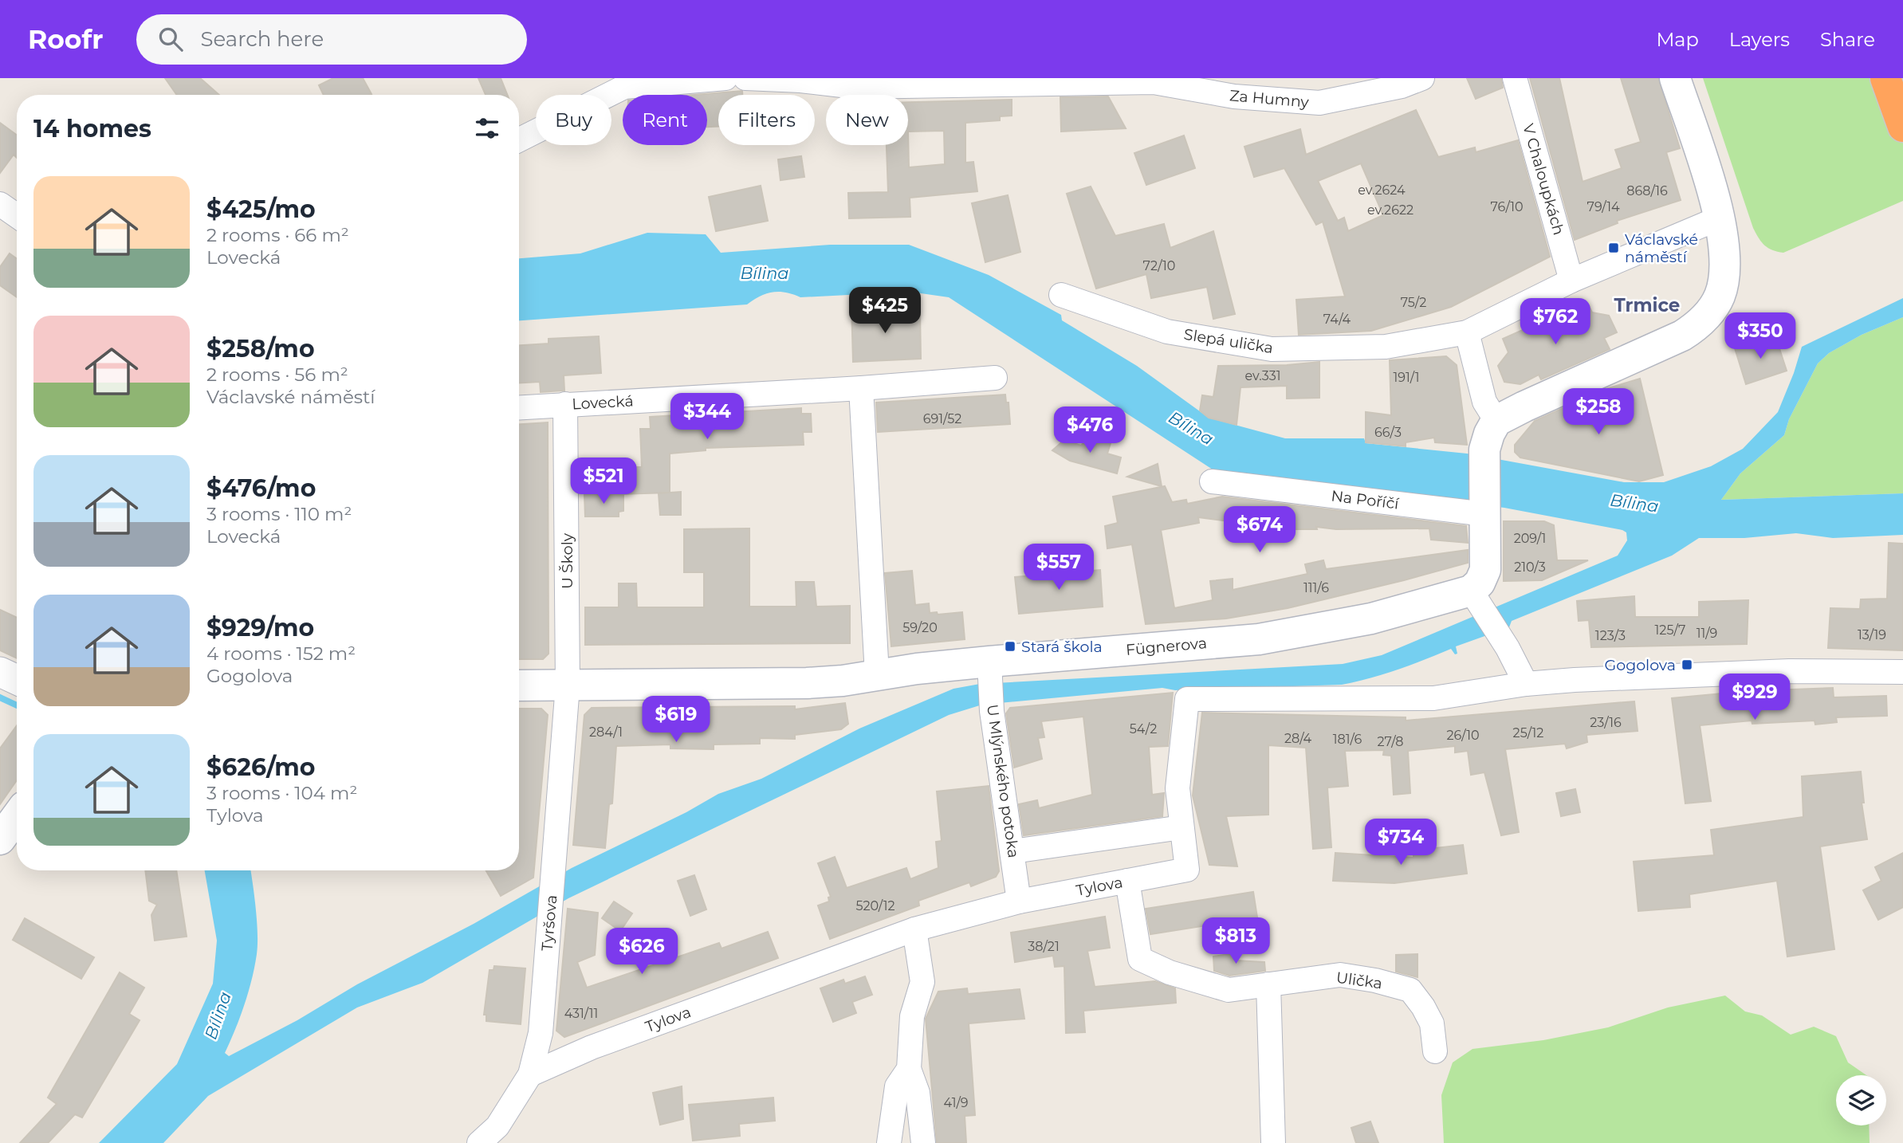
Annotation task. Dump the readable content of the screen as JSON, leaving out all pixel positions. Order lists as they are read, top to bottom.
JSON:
{
  "streets": {
    "main road": ["Fügnerova"],
    "street": [
      "Za Humny",
      "V Chaloupkách",
      "Slepá ulička",
      "Lovecká",
      "Na Poříčí",
      "U Školy",
      "U Mlýnského potoka",
      "Tylova",
      "Tyršova",
      "Ulička"
    ]
  },
  "crossings": [
    ["Lovecká", "U Školy"],
    ["U Školy", "Fügnerova"],
    ["U Školy", "Tyršova"],
    ["Fügnerova", "U Mlýnského potoka"],
    ["Fügnerova", "Tyršova"],
    ["U Mlýnského potoka", "Tylova"],
    ["Tylova", "Tyršova"],
    ["Tylova", "Ulička"]
  ],
  "districts": ["Trmice"],
  "water": ["Bílina"],
  "places": {
    "transit": ["Václavské náměstí", "Stará škola", "Gogolova"]
  },
  "house_numbers": [
    "ev.2624",
    "868/16",
    "76/10",
    "79/14",
    "ev.2622",
    "72/10",
    "75/2",
    "74/4",
    "ev.331",
    "191/1",
    "691/52",
    "66/3",
    "209/1",
    "210/3",
    "111/6",
    "59/20",
    "125/7",
    "11/9",
    "13/19",
    "123/3",
    "23/16",
    "54/2",
    "284/1",
    "25/12",
    "26/10",
    "28/4",
    "181/6",
    "27/8",
    "520/12",
    "38/21",
    "431/11",
    "41/9"
  ],
  "page": {
    "header": "Roofr",
    "search": "Search here",
    "nav": ["Map", "Layers", "Share"],
    "chip": [
      "Buy",
      "Rent",
      "Filters",
      "New"
    ],
    "heading": "14 homes",
    "list": [
      {
        "name": "$425/mo",
        "note": "2 rooms · 66 m² · Lovecká"
      },
      {
        "name": "$258/mo",
        "note": "2 rooms · 56 m² · Václavské náměstí"
      },
      {
        "name": "$476/mo",
        "note": "3 rooms · 110 m² · Lovecká"
      },
      {
        "name": "$929/mo",
        "note": "4 rooms · 152 m² · Gogolova"
      },
      {
        "name": "$626/mo",
        "note": "3 rooms · 104 m² · Tylova"
      }
    ],
    "price": [
      "$425",
      "$762",
      "$350",
      "$258",
      "$344",
      "$476",
      "$521",
      "$674",
      "$557",
      "$929",
      "$619",
      "$734",
      "$813",
      "$626"
    ]
  }
}
